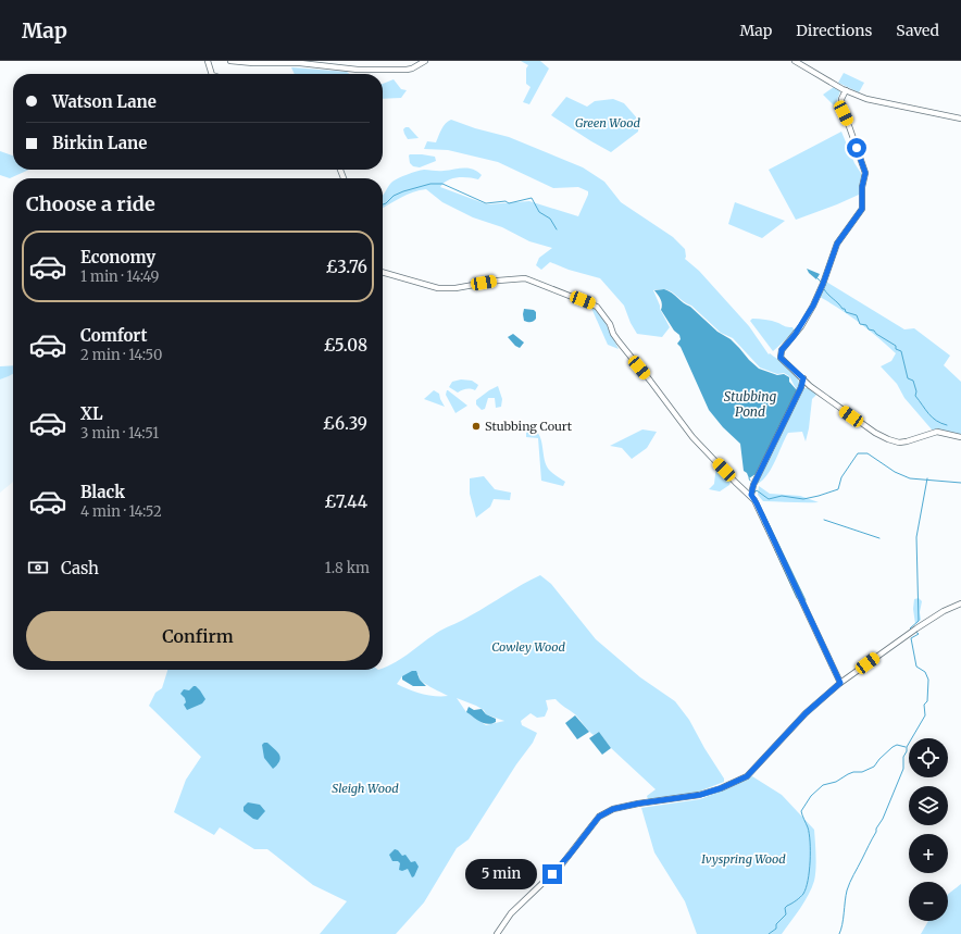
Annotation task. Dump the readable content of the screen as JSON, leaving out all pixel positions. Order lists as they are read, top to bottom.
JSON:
{
  "water": ["Stubbing Pond"],
  "parks": [
    "Green Wood",
    "Cowley Wood",
    "Sleigh Wood",
    "Ivyspring Wood"
  ],
  "places": ["Stubbing Court"],
  "page": {
    "header": "Map",
    "nav": ["Map", "Directions", "Saved"],
    "banner": ["Watson Lane", "Birkin Lane"],
    "heading": "Choose a ride",
    "list": [
      {
        "name": "Economy",
        "note": "1 min · 14:49",
        "value": "£3.76"
      },
      {
        "name": "Comfort",
        "note": "2 min · 14:50",
        "value": "£5.08"
      },
      {
        "name": "XL",
        "note": "3 min · 14:51",
        "value": "£6.39"
      },
      {
        "name": "Black",
        "note": "4 min · 14:52",
        "value": "£7.44"
      }
    ],
    "pay": ["Cash", "1.8 km"],
    "buttons": "Confirm",
    "map_buttons": ["+", "−"],
    "bubble": "5 min"
  }
}
